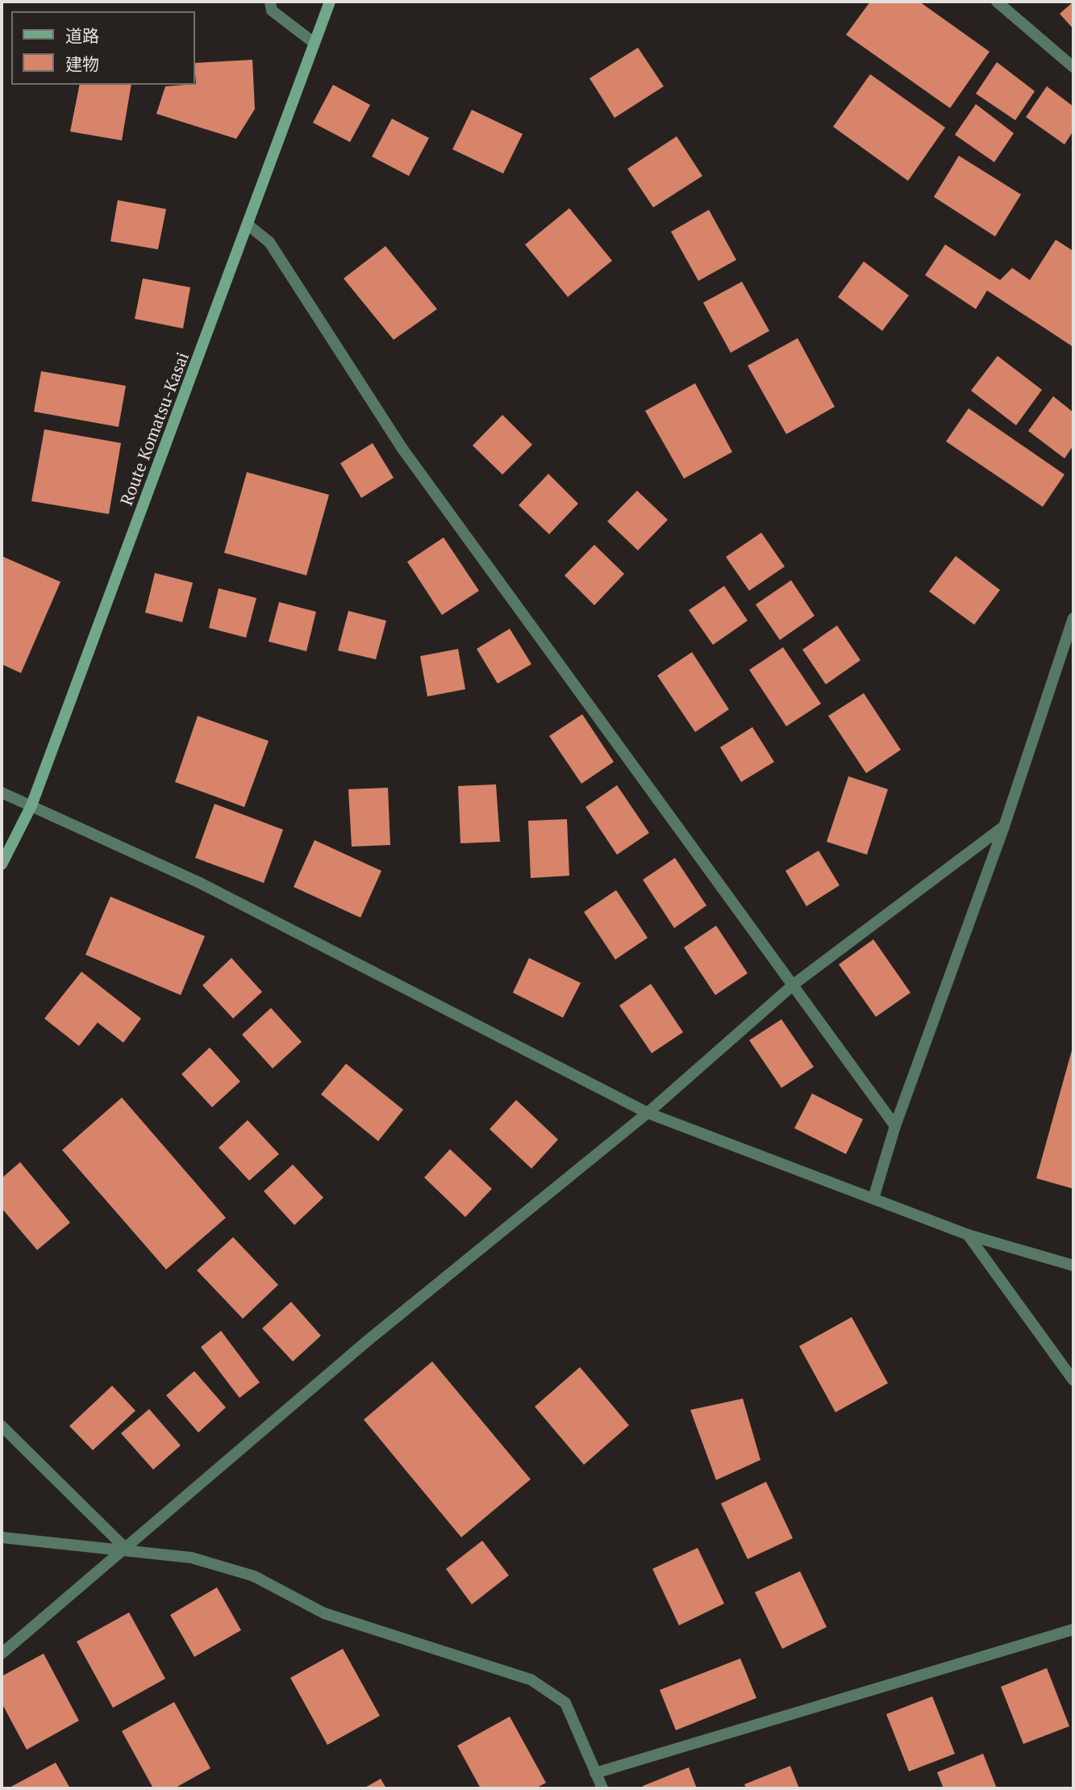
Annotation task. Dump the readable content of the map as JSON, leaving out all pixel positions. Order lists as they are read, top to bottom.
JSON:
{
  "streets": {
    "main road": ["Route Komatsu-Kasai"]
  },
  "legend": ["道路", "建物"]
}
